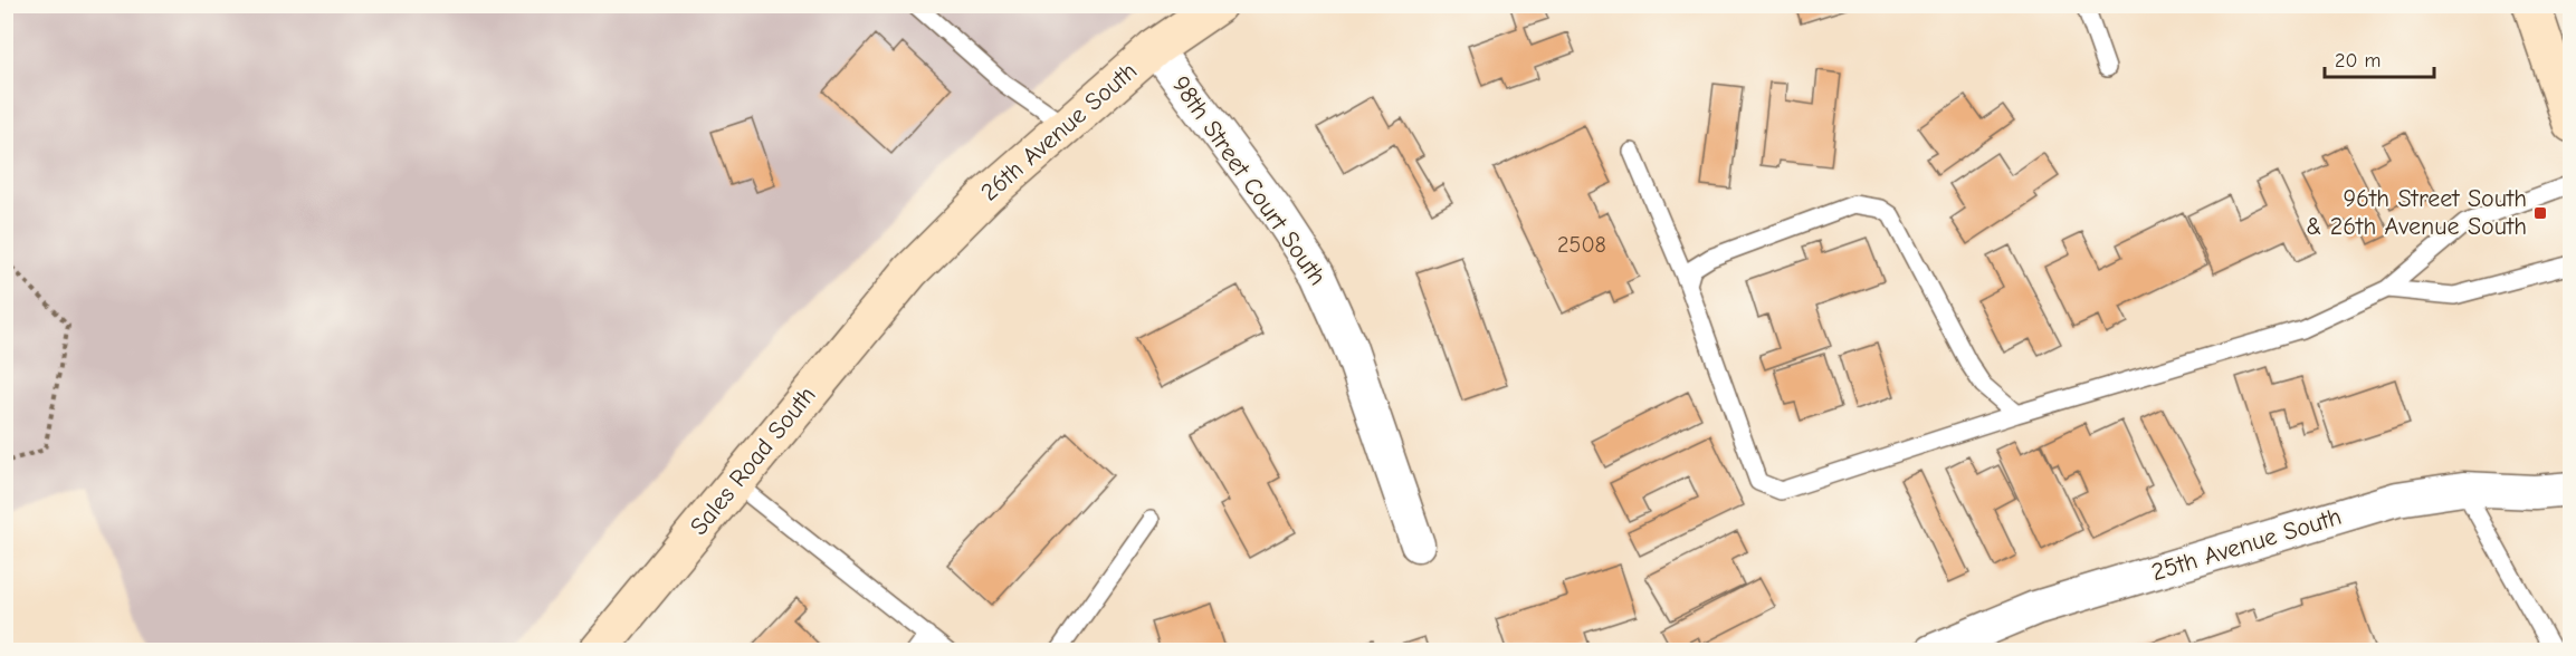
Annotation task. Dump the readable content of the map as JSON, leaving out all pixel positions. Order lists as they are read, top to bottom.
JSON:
{
  "streets": {
    "street": [
      "26th Avenue South",
      "98th Street Court South",
      "Sales Road South",
      "25th Avenue South"
    ]
  },
  "crossings": [
    ["26th Avenue South", "98th Street Court South"],
    ["26th Avenue South", "Sales Road South"]
  ],
  "places": {
    "transit": ["96th Street South & 26th Avenue South"]
  },
  "house_numbers": ["2508"],
  "scale_bar": "20 m"
}
